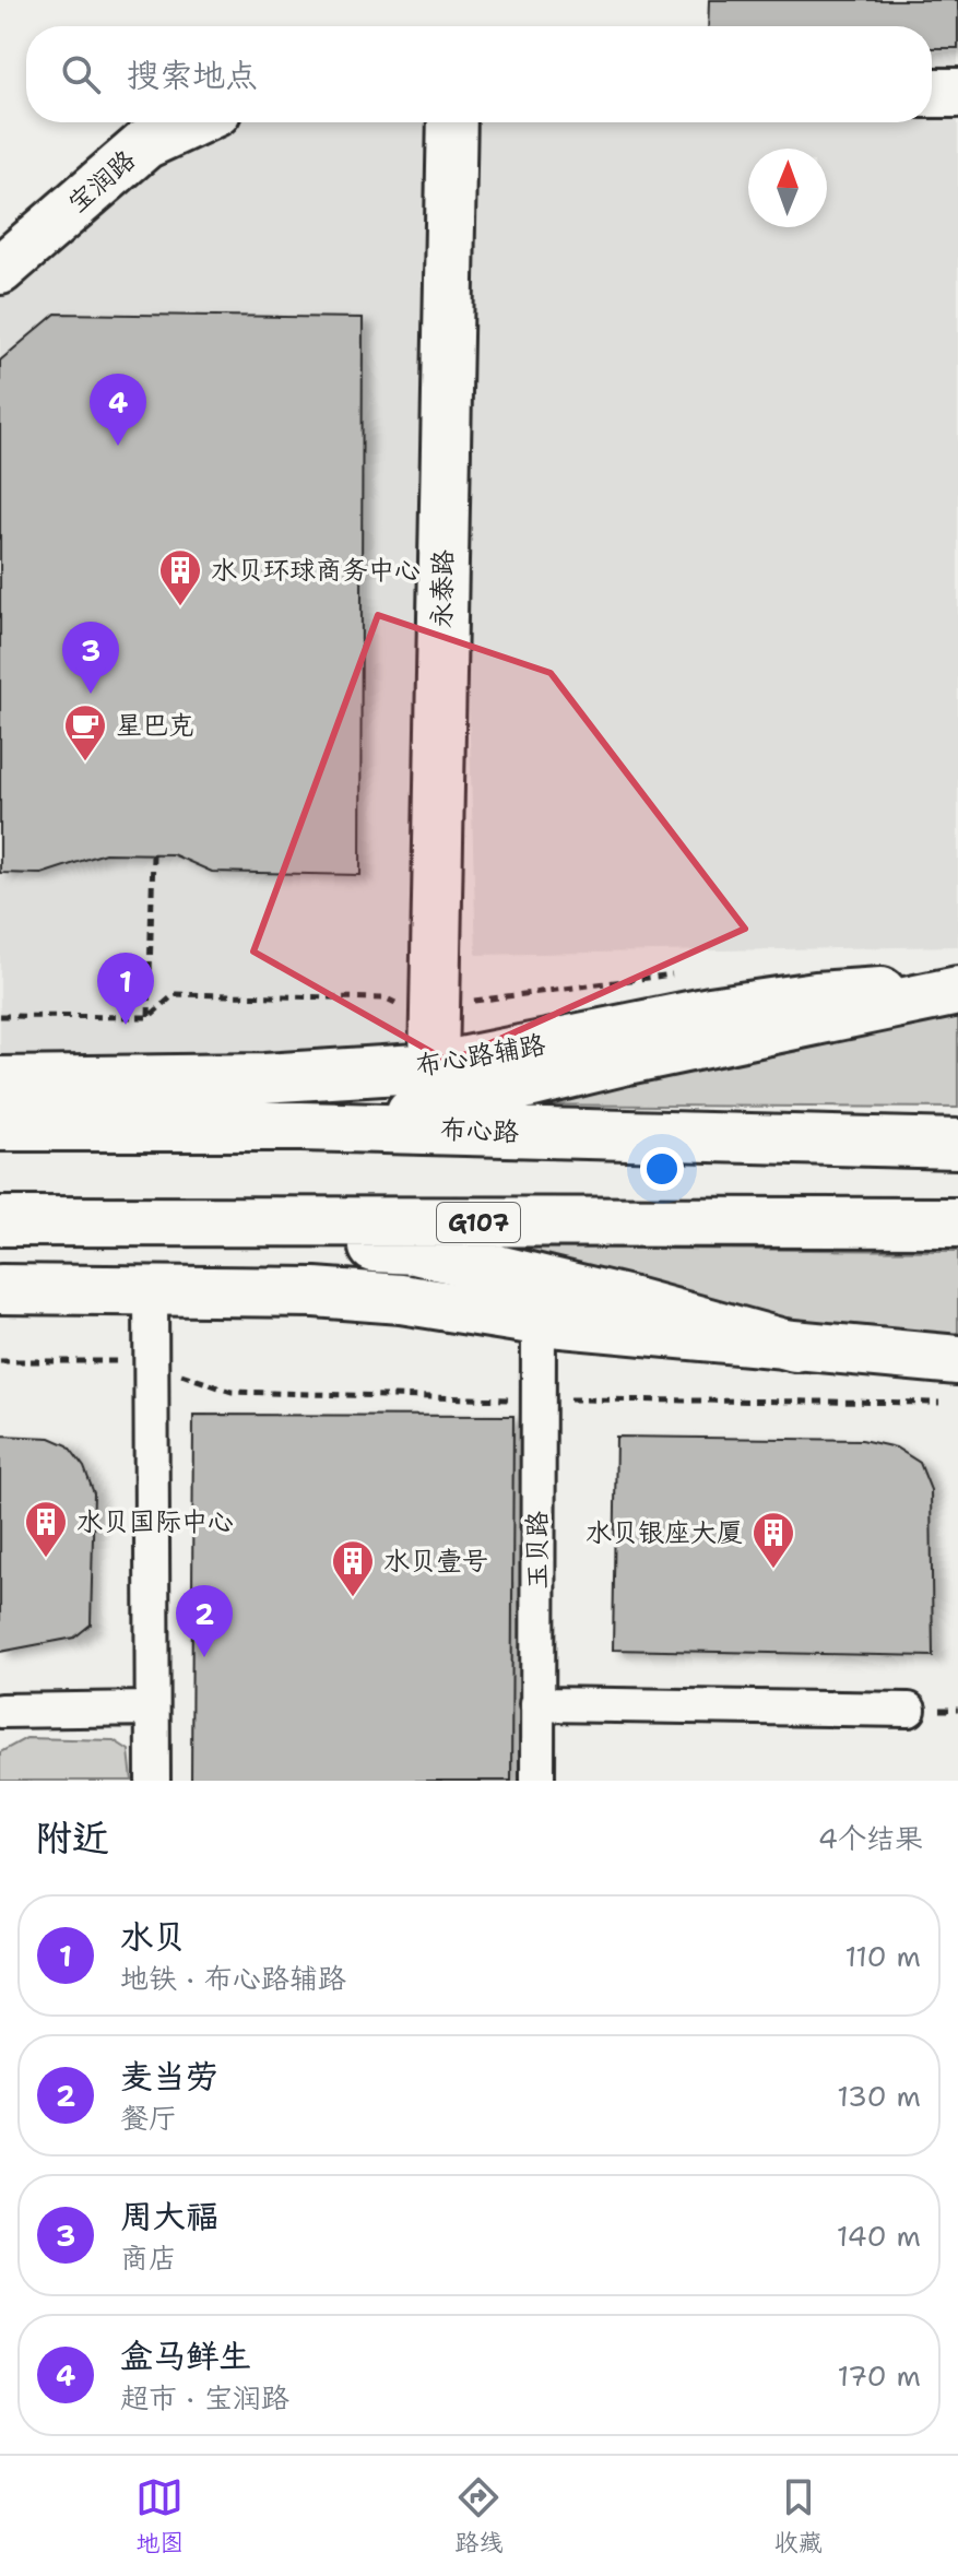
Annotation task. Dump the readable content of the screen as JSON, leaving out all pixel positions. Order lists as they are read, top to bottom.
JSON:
{
  "streets": {
    "main road": [
      "宝润路",
      "永泰路",
      "布心路辅路",
      "布心路",
      "G107"
    ],
    "street": ["玉贝路"]
  },
  "crossings": [
    ["永泰路", "布心路辅路"]
  ],
  "places": {
    "building": [
      "水贝环球商务中心",
      "水贝国际中心",
      "水贝银座大厦",
      "水贝壹号"
    ],
    "cafe": ["星巴克"]
  },
  "north": "top",
  "page": {
    "search": "搜索地点",
    "pins": [
      "4",
      "3",
      "1",
      "2"
    ],
    "heading": ["附近", "4个结果"],
    "list": [
      {
        "mark": "1",
        "name": "水贝",
        "note": "地铁 · 布心路辅路",
        "value": "110 m"
      },
      {
        "mark": "2",
        "name": "麦当劳",
        "note": "餐厅",
        "value": "130 m"
      },
      {
        "mark": "3",
        "name": "周大福",
        "note": "商店",
        "value": "140 m"
      },
      {
        "mark": "4",
        "name": "盒马鲜生",
        "note": "超市 · 宝润路",
        "value": "170 m"
      }
    ],
    "nav": ["地图", "路线", "收藏"]
  }
}
